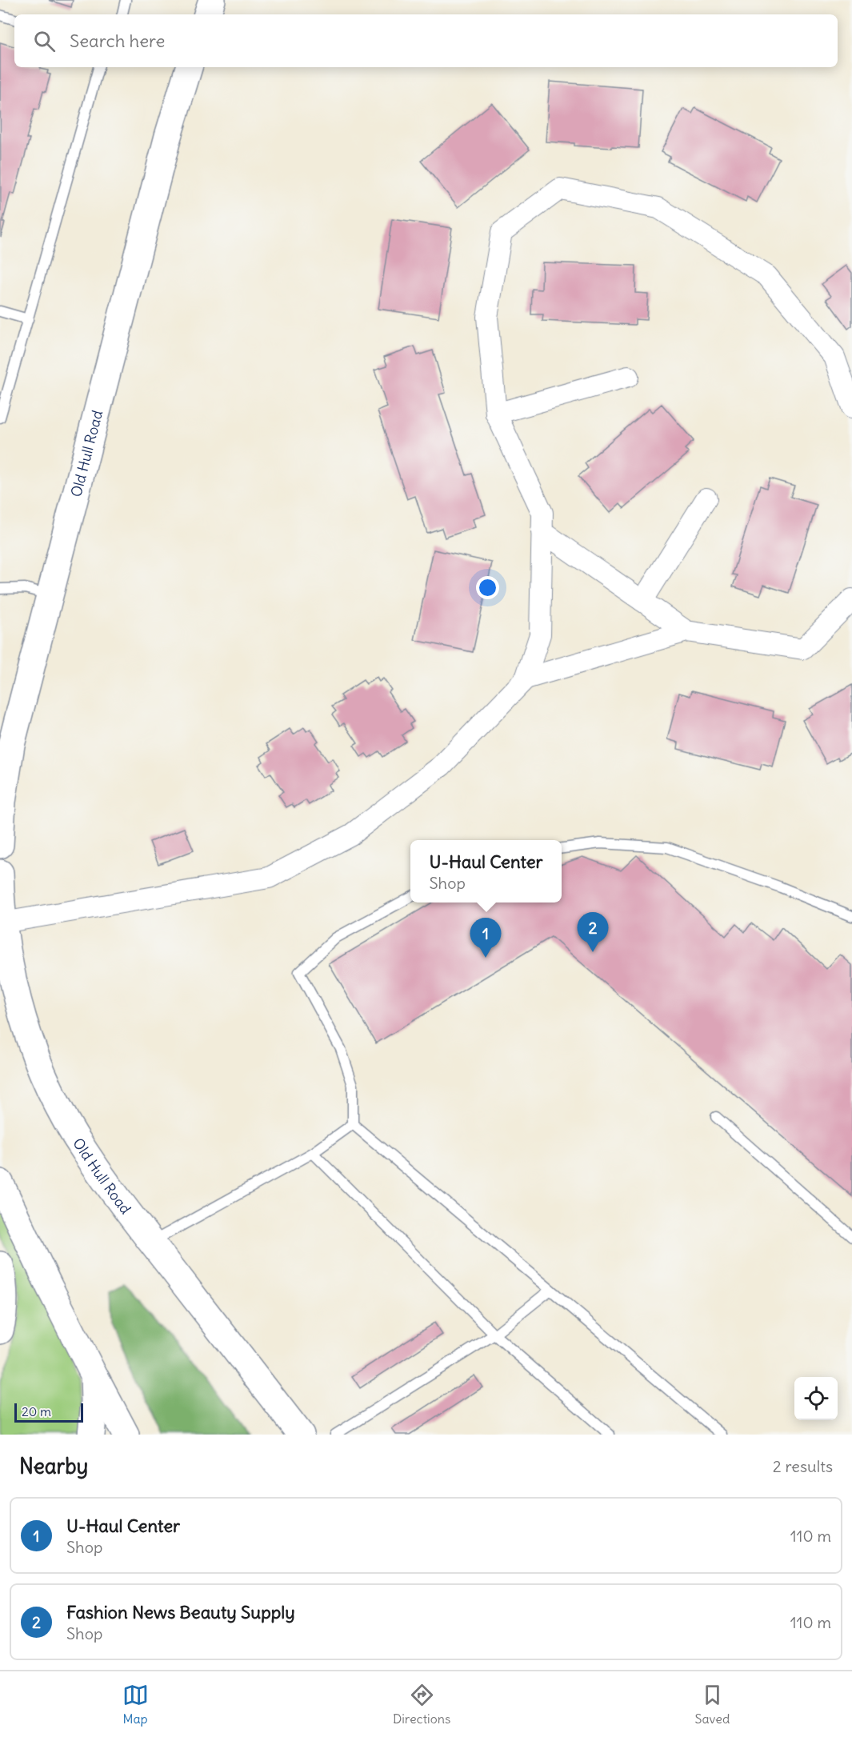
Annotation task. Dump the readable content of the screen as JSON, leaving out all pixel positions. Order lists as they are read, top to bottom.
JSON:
{
  "streets": {
    "main road": ["Old Hull Road"]
  },
  "scale_bar": "20 m",
  "page": {
    "search": "Search here",
    "popup": ["U-Haul Center", "Shop"],
    "pins": ["2", "1"],
    "scale": "20 m",
    "heading": ["Nearby", "2 results"],
    "list": [
      {
        "mark": "1",
        "name": "U-Haul Center",
        "note": "Shop",
        "value": "110 m"
      },
      {
        "mark": "2",
        "name": "Fashion News Beauty Supply",
        "note": "Shop",
        "value": "110 m"
      }
    ],
    "nav": ["Map", "Directions", "Saved"]
  }
}
